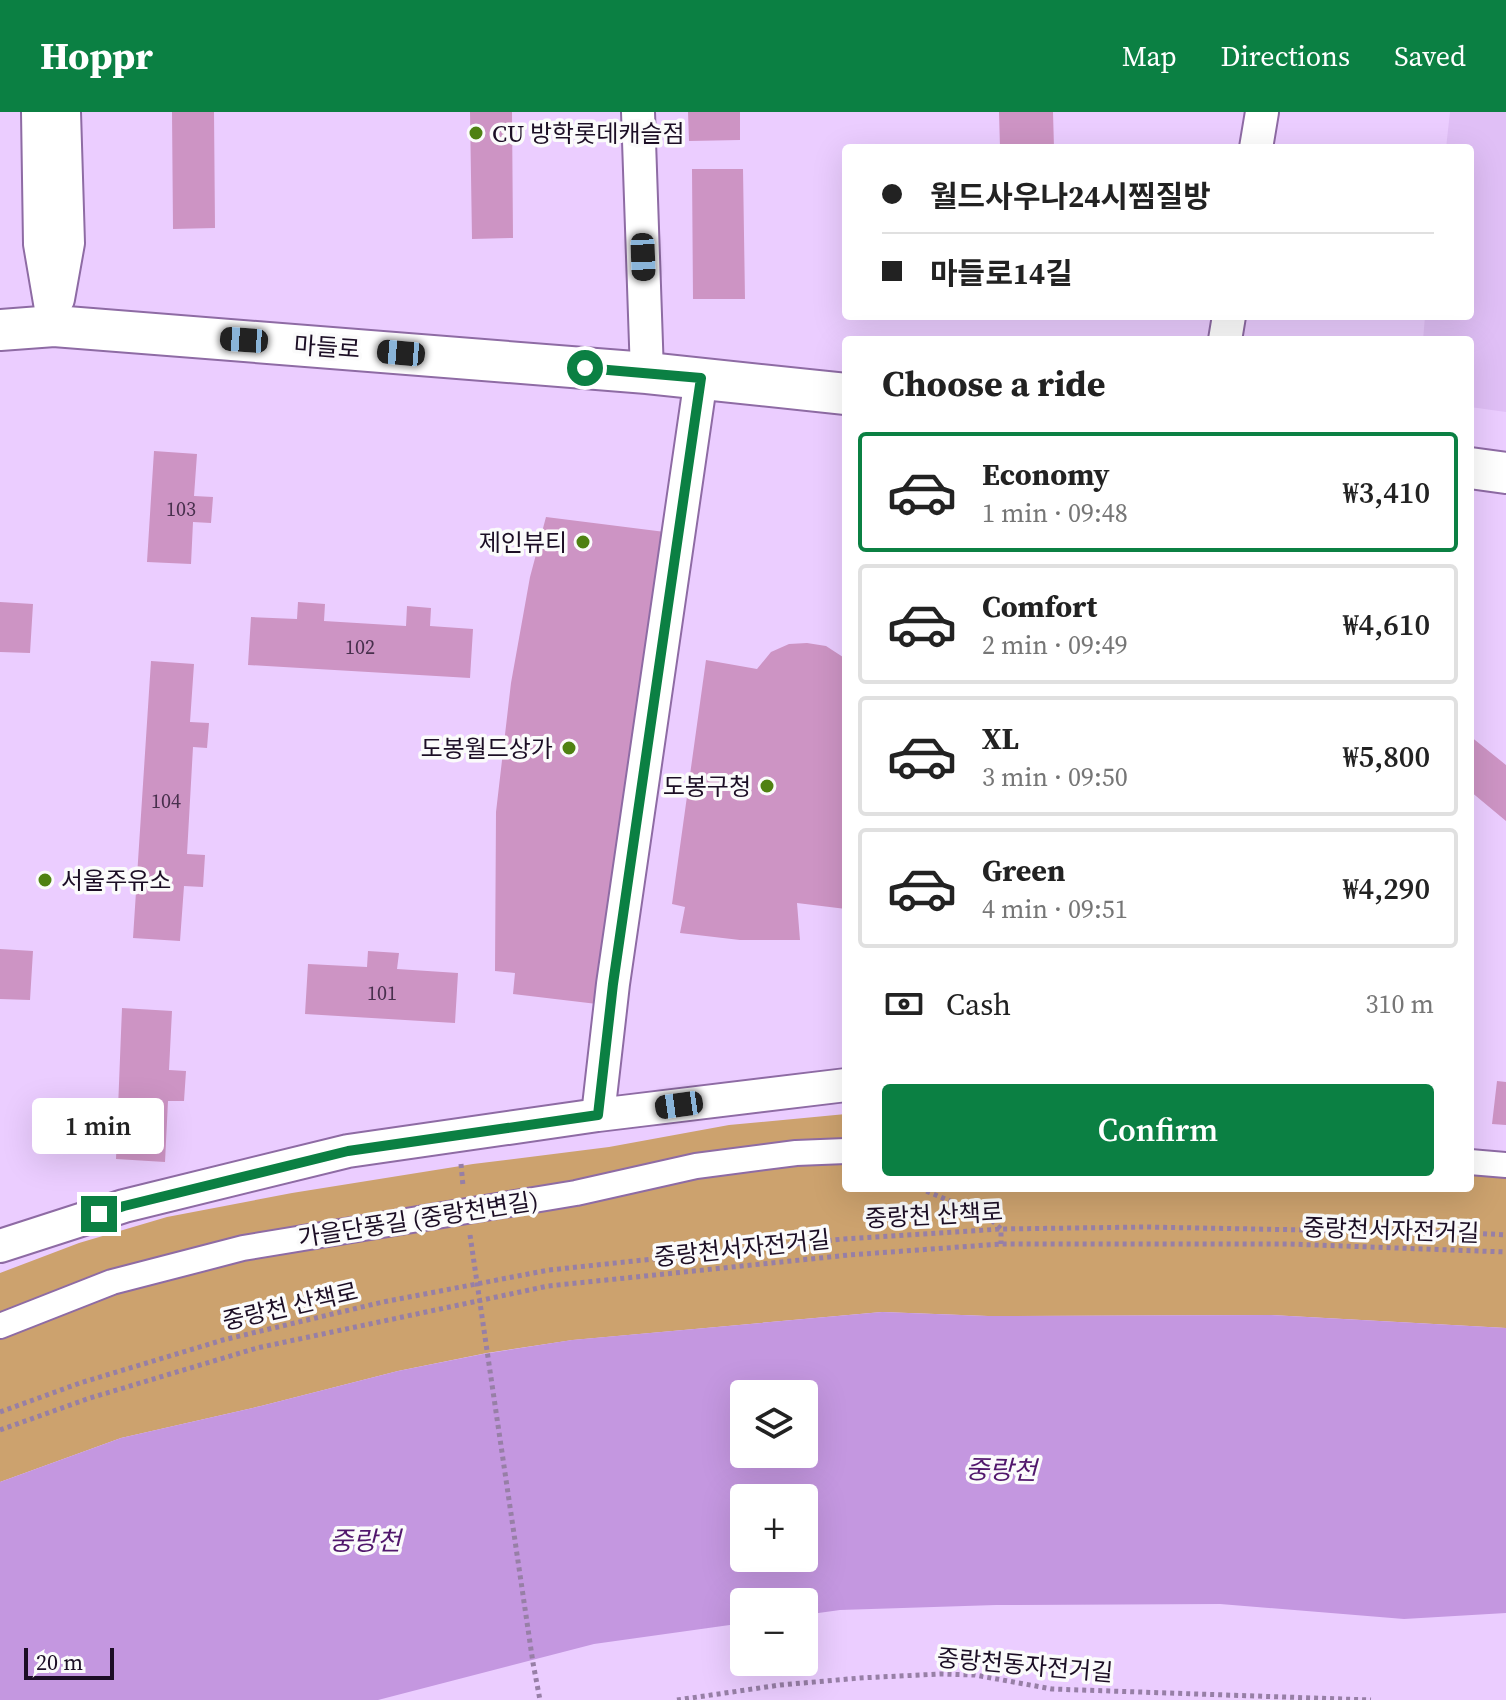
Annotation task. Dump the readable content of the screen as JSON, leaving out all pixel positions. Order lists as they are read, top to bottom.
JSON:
{
  "streets": {
    "street": ["마들로", "가을단풍길 (중랑천변길)"],
    "path": ["중랑천 산책로", "중랑천서자전거길", "중랑천동자전거길"]
  },
  "water": ["중랑천"],
  "places": [
    "CU 방학롯데캐슬점",
    "제인뷰티",
    "도봉월드상가",
    "도봉구청",
    "서울주유소"
  ],
  "house_numbers": [
    "103",
    "102",
    "104",
    "101"
  ],
  "scale_bar": "20 m",
  "page": {
    "header": "Hoppr",
    "nav": ["Map", "Directions", "Saved"],
    "banner": ["월드사우나24시찜질방", "마들로14길"],
    "heading": "Choose a ride",
    "list": [
      {
        "name": "Economy",
        "note": "1 min · 09:48",
        "value": "₩3,410"
      },
      {
        "name": "Comfort",
        "note": "2 min · 09:49",
        "value": "₩4,610"
      },
      {
        "name": "XL",
        "note": "3 min · 09:50",
        "value": "₩5,800"
      },
      {
        "name": "Green",
        "note": "4 min · 09:51",
        "value": "₩4,290"
      }
    ],
    "pay": ["Cash", "310 m"],
    "buttons": "Confirm",
    "bubble": "1 min",
    "map_buttons": ["+", "−"],
    "scale": "20 m"
  }
}
